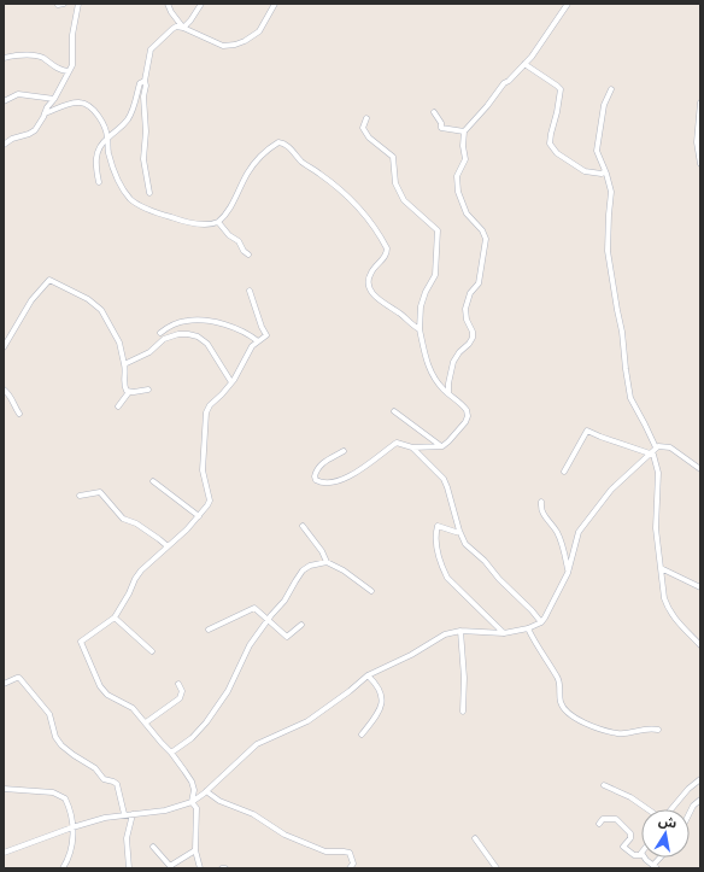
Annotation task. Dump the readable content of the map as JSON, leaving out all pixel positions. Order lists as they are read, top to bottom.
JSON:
{
  "north": "top"
}
